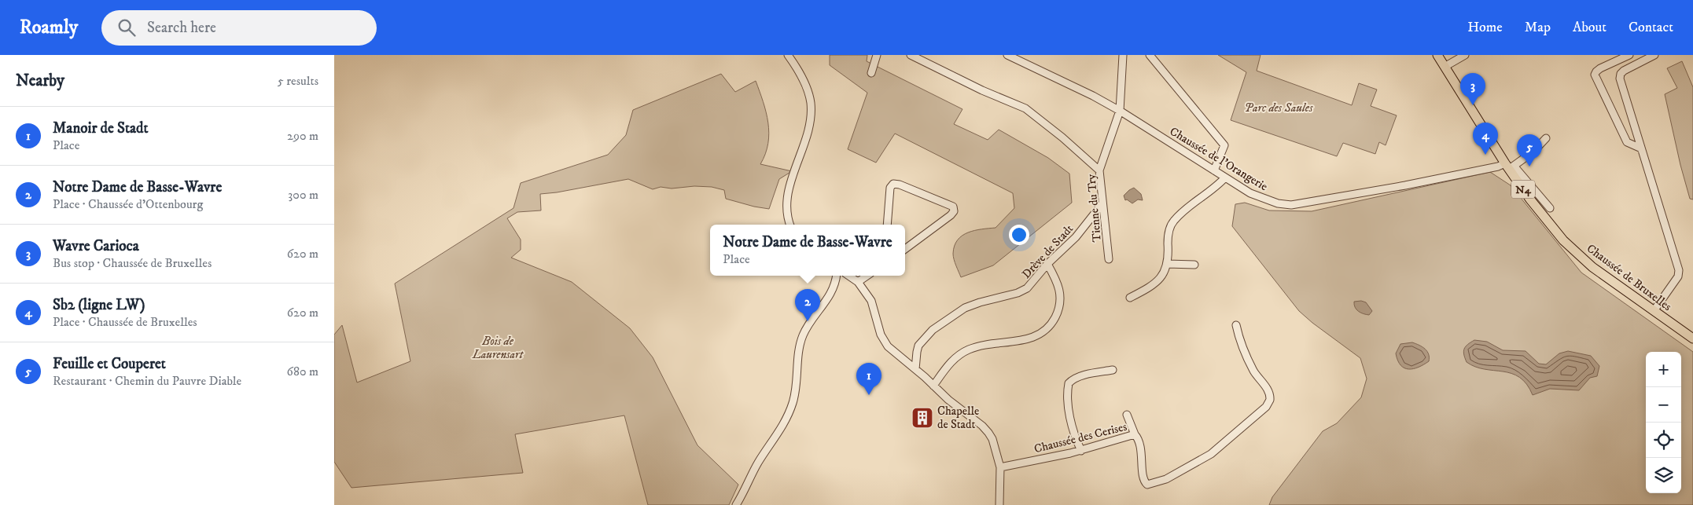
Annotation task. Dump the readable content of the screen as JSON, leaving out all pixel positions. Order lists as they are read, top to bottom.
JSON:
{
  "streets": {
    "main road": ["N4", "Chaussée de Bruxelles"],
    "street": [
      "Chaussée de l'Orangerie",
      "Tienne du Try",
      "Drève de Stadt",
      "Chaussée des Cerises"
    ]
  },
  "crossings": [
    ["Chaussée de l'Orangerie", "Tienne du Try"],
    ["Chaussée de l'Orangerie", "Chaussée de Bruxelles"],
    ["Tienne du Try", "Drève de Stadt"]
  ],
  "parks": ["Parc des Saules", "Bois de Laurensart"],
  "places": {
    "building": ["Chapelle de Stadt"]
  },
  "page": {
    "header": "Roamly",
    "search": "Search here",
    "nav": [
      "Home",
      "Map",
      "About",
      "Contact"
    ],
    "heading": ["Nearby", "5 results"],
    "pins": [
      "3",
      "4",
      "5",
      "2",
      "1"
    ],
    "list": [
      {
        "mark": "1",
        "name": "Manoir de Stadt",
        "note": "Place",
        "value": "290 m"
      },
      {
        "mark": "2",
        "name": "Notre Dame de Basse-Wavre",
        "note": "Place · Chaussée d'Ottenbourg",
        "value": "300 m"
      },
      {
        "mark": "3",
        "name": "Wavre Carioca",
        "note": "Bus stop · Chaussée de Bruxelles",
        "value": "620 m"
      },
      {
        "mark": "4",
        "name": "Sb2 (ligne LW)",
        "note": "Place · Chaussée de Bruxelles",
        "value": "620 m"
      },
      {
        "mark": "5",
        "name": "Feuille et Couperet",
        "note": "Restaurant · Chemin du Pauvre Diable",
        "value": "680 m"
      }
    ],
    "popup": ["Notre Dame de Basse-Wavre", "Place"],
    "map_buttons": ["+", "−"]
  }
}
